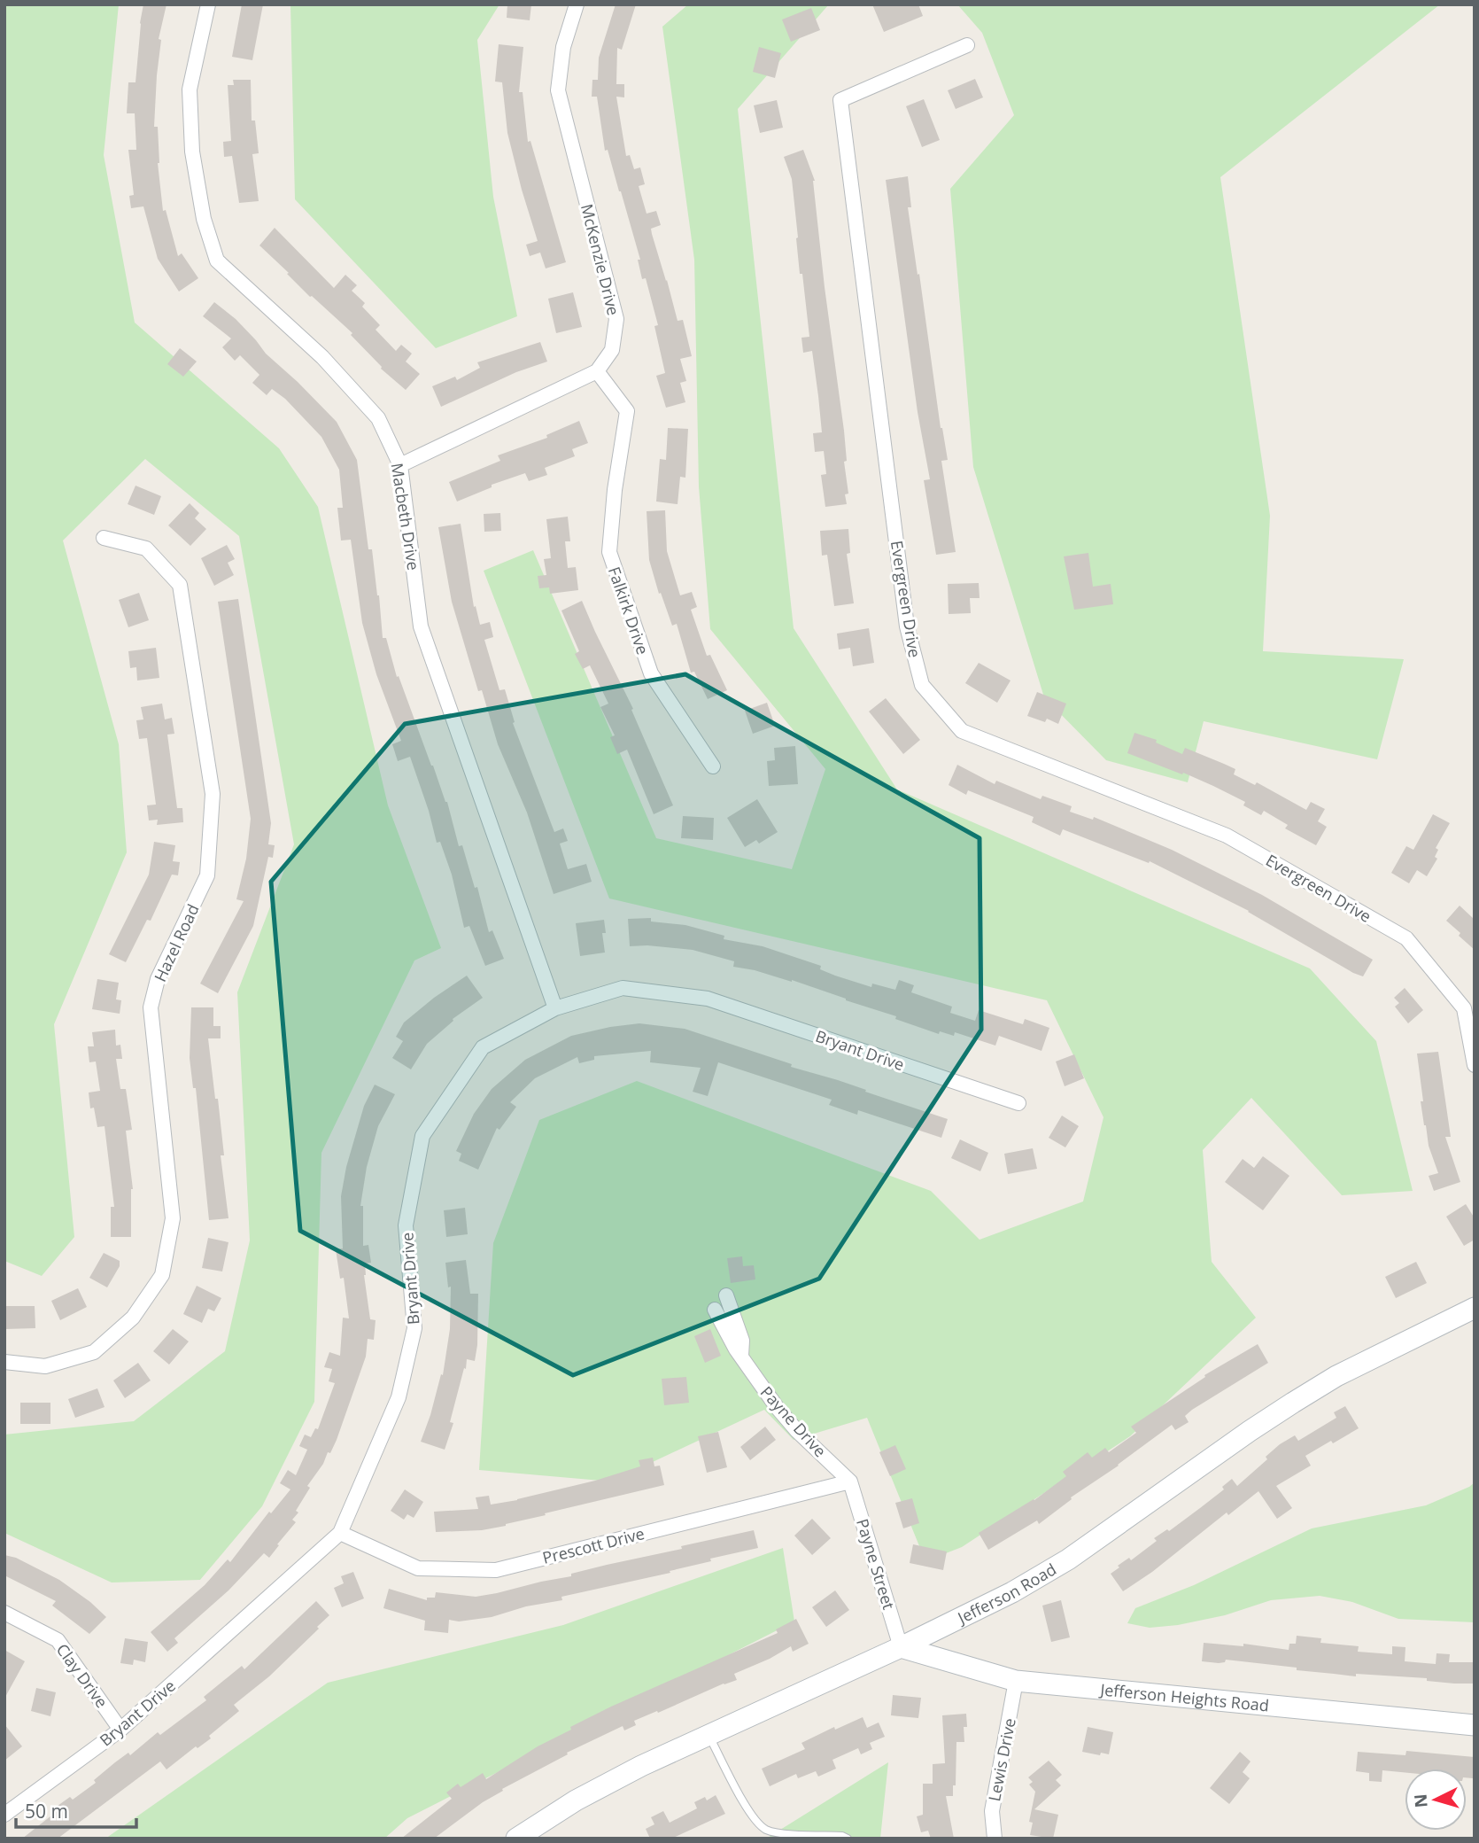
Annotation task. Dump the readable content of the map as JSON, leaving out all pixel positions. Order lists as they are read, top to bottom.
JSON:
{
  "streets": {
    "street": [
      "McKenzie Drive",
      "Macbeth Drive",
      "Evergreen Drive",
      "Falkirk Drive",
      "Hazel Road",
      "Bryant Drive",
      "Payne Drive",
      "Prescott Drive",
      "Payne Street",
      "Jefferson Road",
      "Clay Drive",
      "Jefferson Heights Road",
      "Lewis Drive"
    ]
  },
  "crossings": [
    ["McKenzie Drive", "Falkirk Drive"],
    ["Macbeth Drive", "Bryant Drive"],
    ["Bryant Drive", "Prescott Drive"],
    ["Bryant Drive", "Clay Drive"],
    ["Payne Drive", "Prescott Drive"],
    ["Payne Drive", "Payne Street"],
    ["Prescott Drive", "Payne Street"],
    ["Payne Street", "Jefferson Road"],
    ["Payne Street", "Jefferson Heights Road"],
    ["Jefferson Road", "Jefferson Heights Road"],
    ["Jefferson Heights Road", "Lewis Drive"]
  ],
  "scale_bar": "50 m",
  "north": "left"
}
